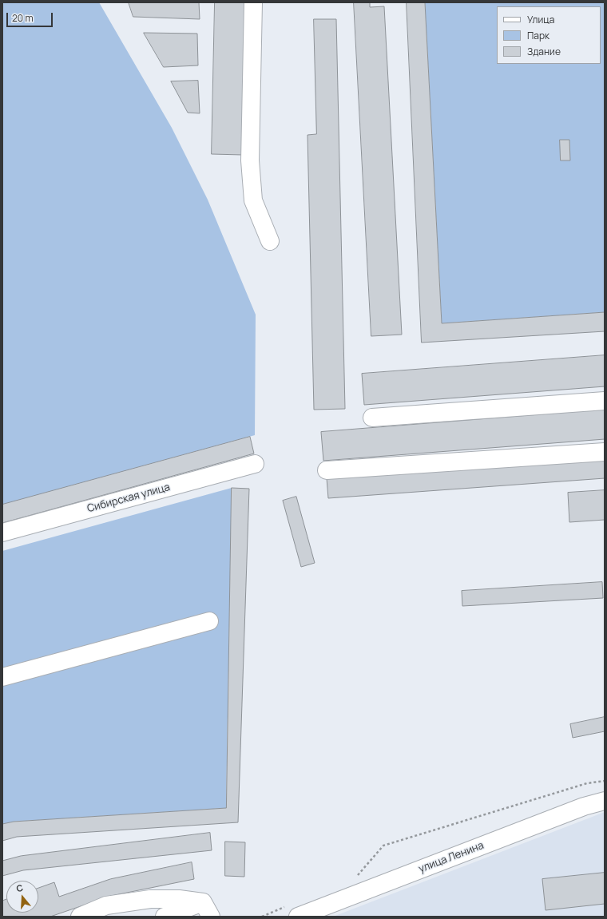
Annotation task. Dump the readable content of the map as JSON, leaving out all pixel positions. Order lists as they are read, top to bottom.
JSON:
{
  "streets": {
    "main road": ["Сибирская улица", "улица Ленина"]
  },
  "legend": ["Улица", "Парк", "Здание"],
  "scale_bar": "20 m",
  "north": "top"
}
